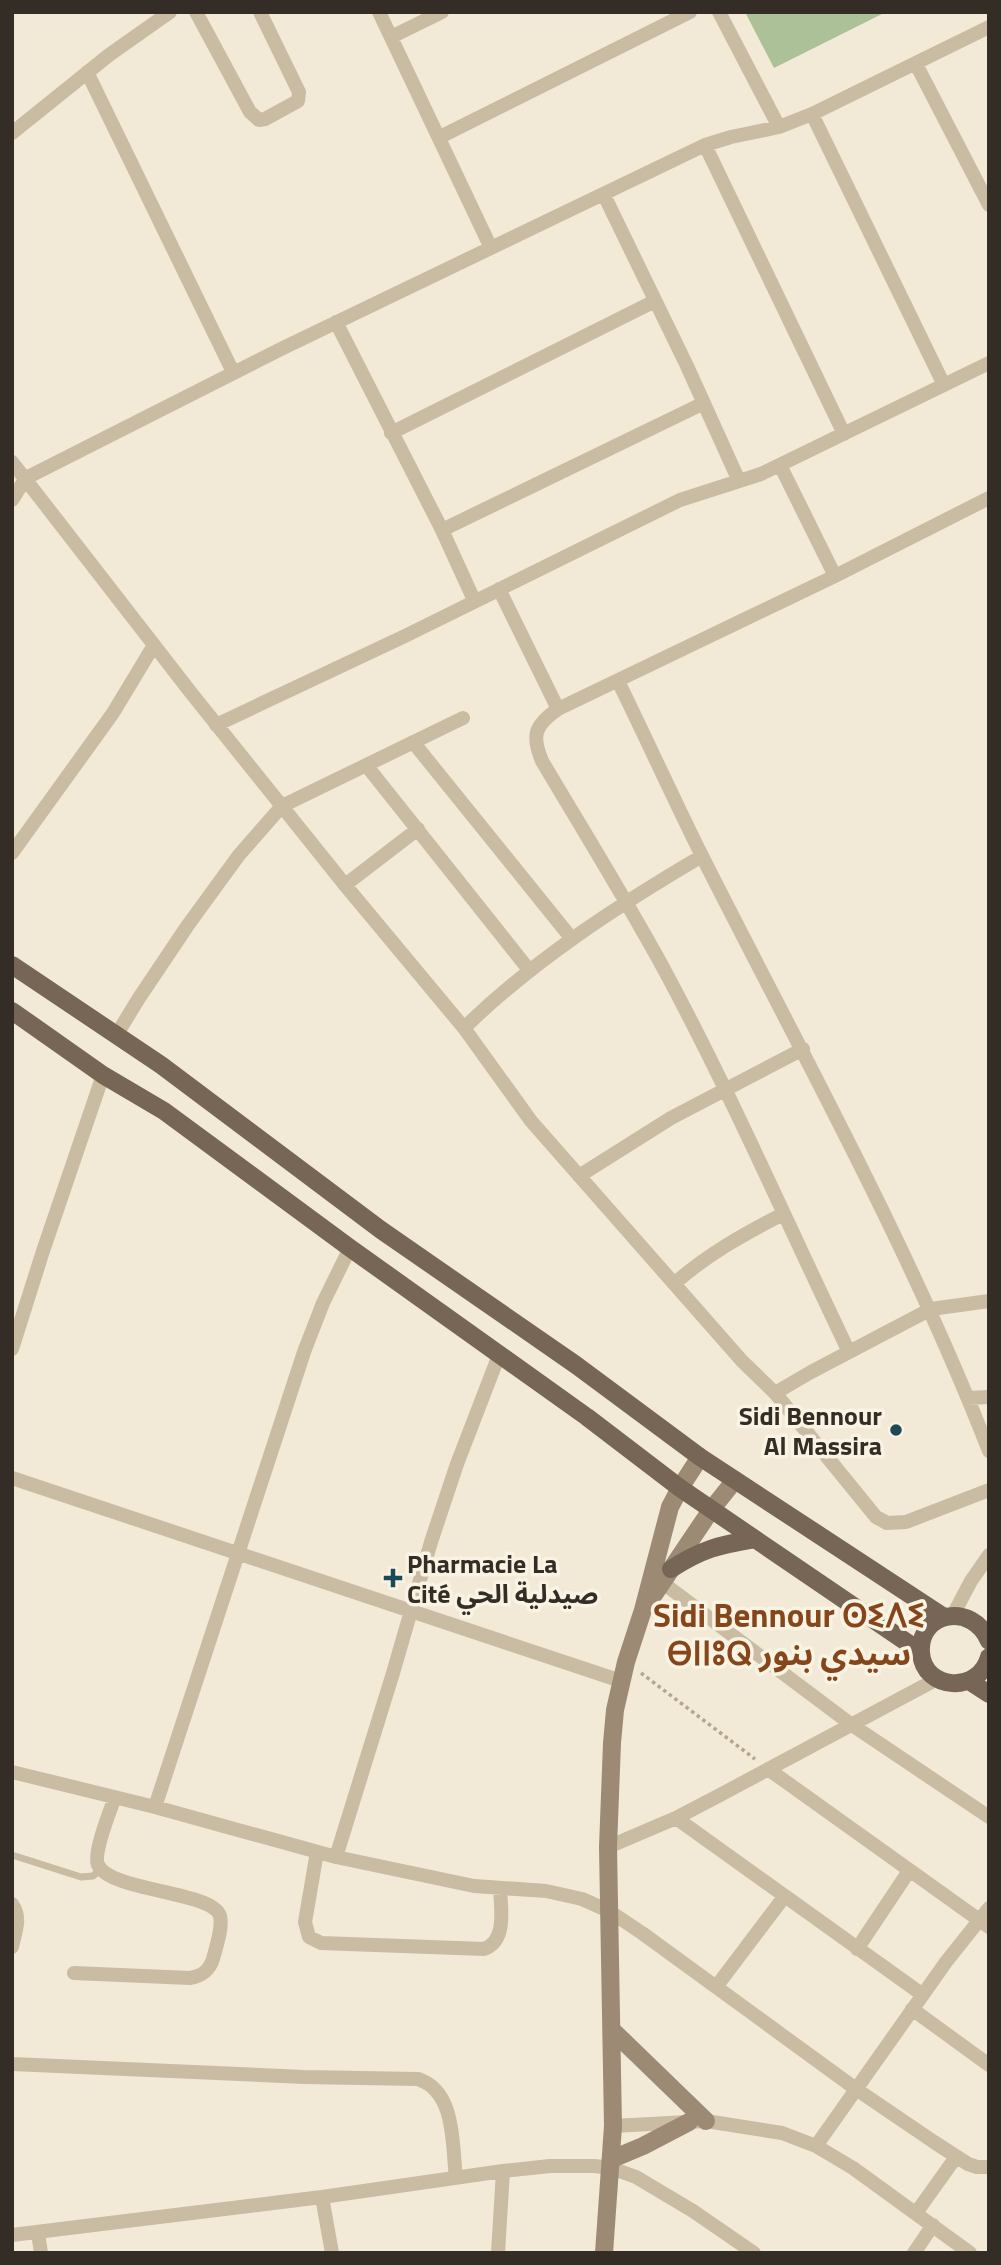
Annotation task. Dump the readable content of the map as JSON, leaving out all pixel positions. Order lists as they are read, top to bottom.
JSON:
{
  "districts": ["Sidi Bennour ⵙⵉⴷⵉ ⴱⵏⵏⵓⵕ سيدي بنور"],
  "places": {
    "other": ["Sidi Bennour Al Massira"],
    "health": ["Pharmacie La Cité صيدلية الحي"]
  }
}
